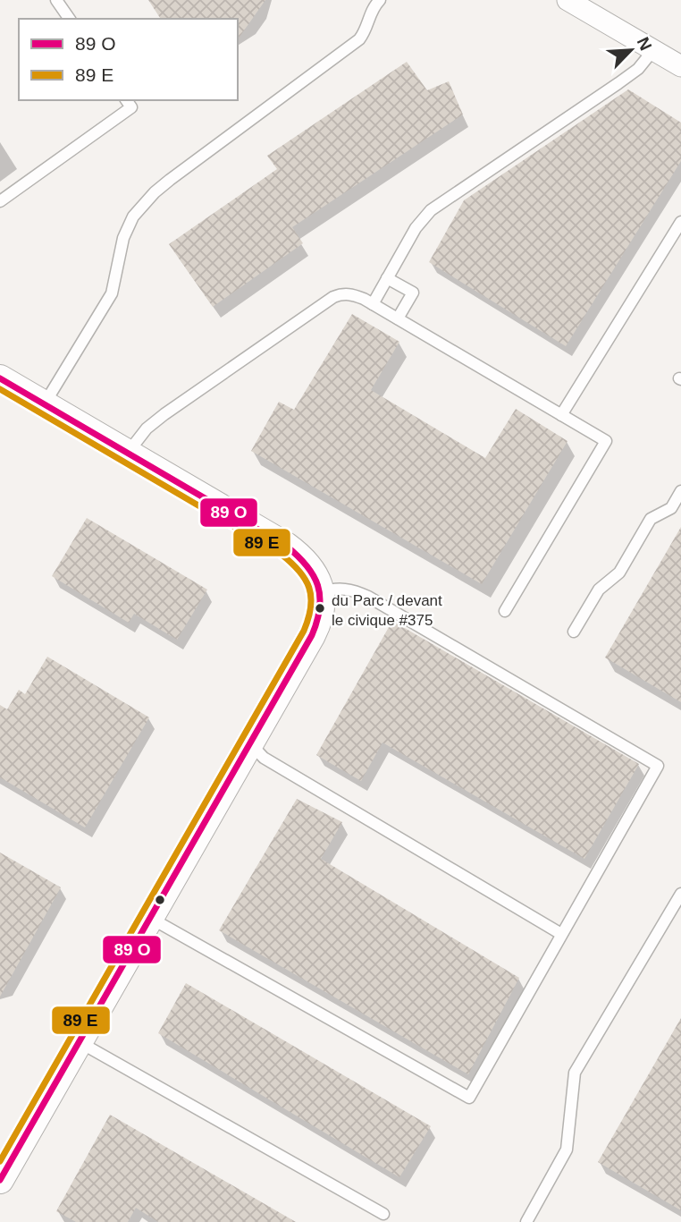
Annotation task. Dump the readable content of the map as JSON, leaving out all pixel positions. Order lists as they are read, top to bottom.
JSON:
{
  "places": ["du Parc / devant le civique #375"],
  "legend": ["89 O", "89 E"],
  "north": "top right"
}
